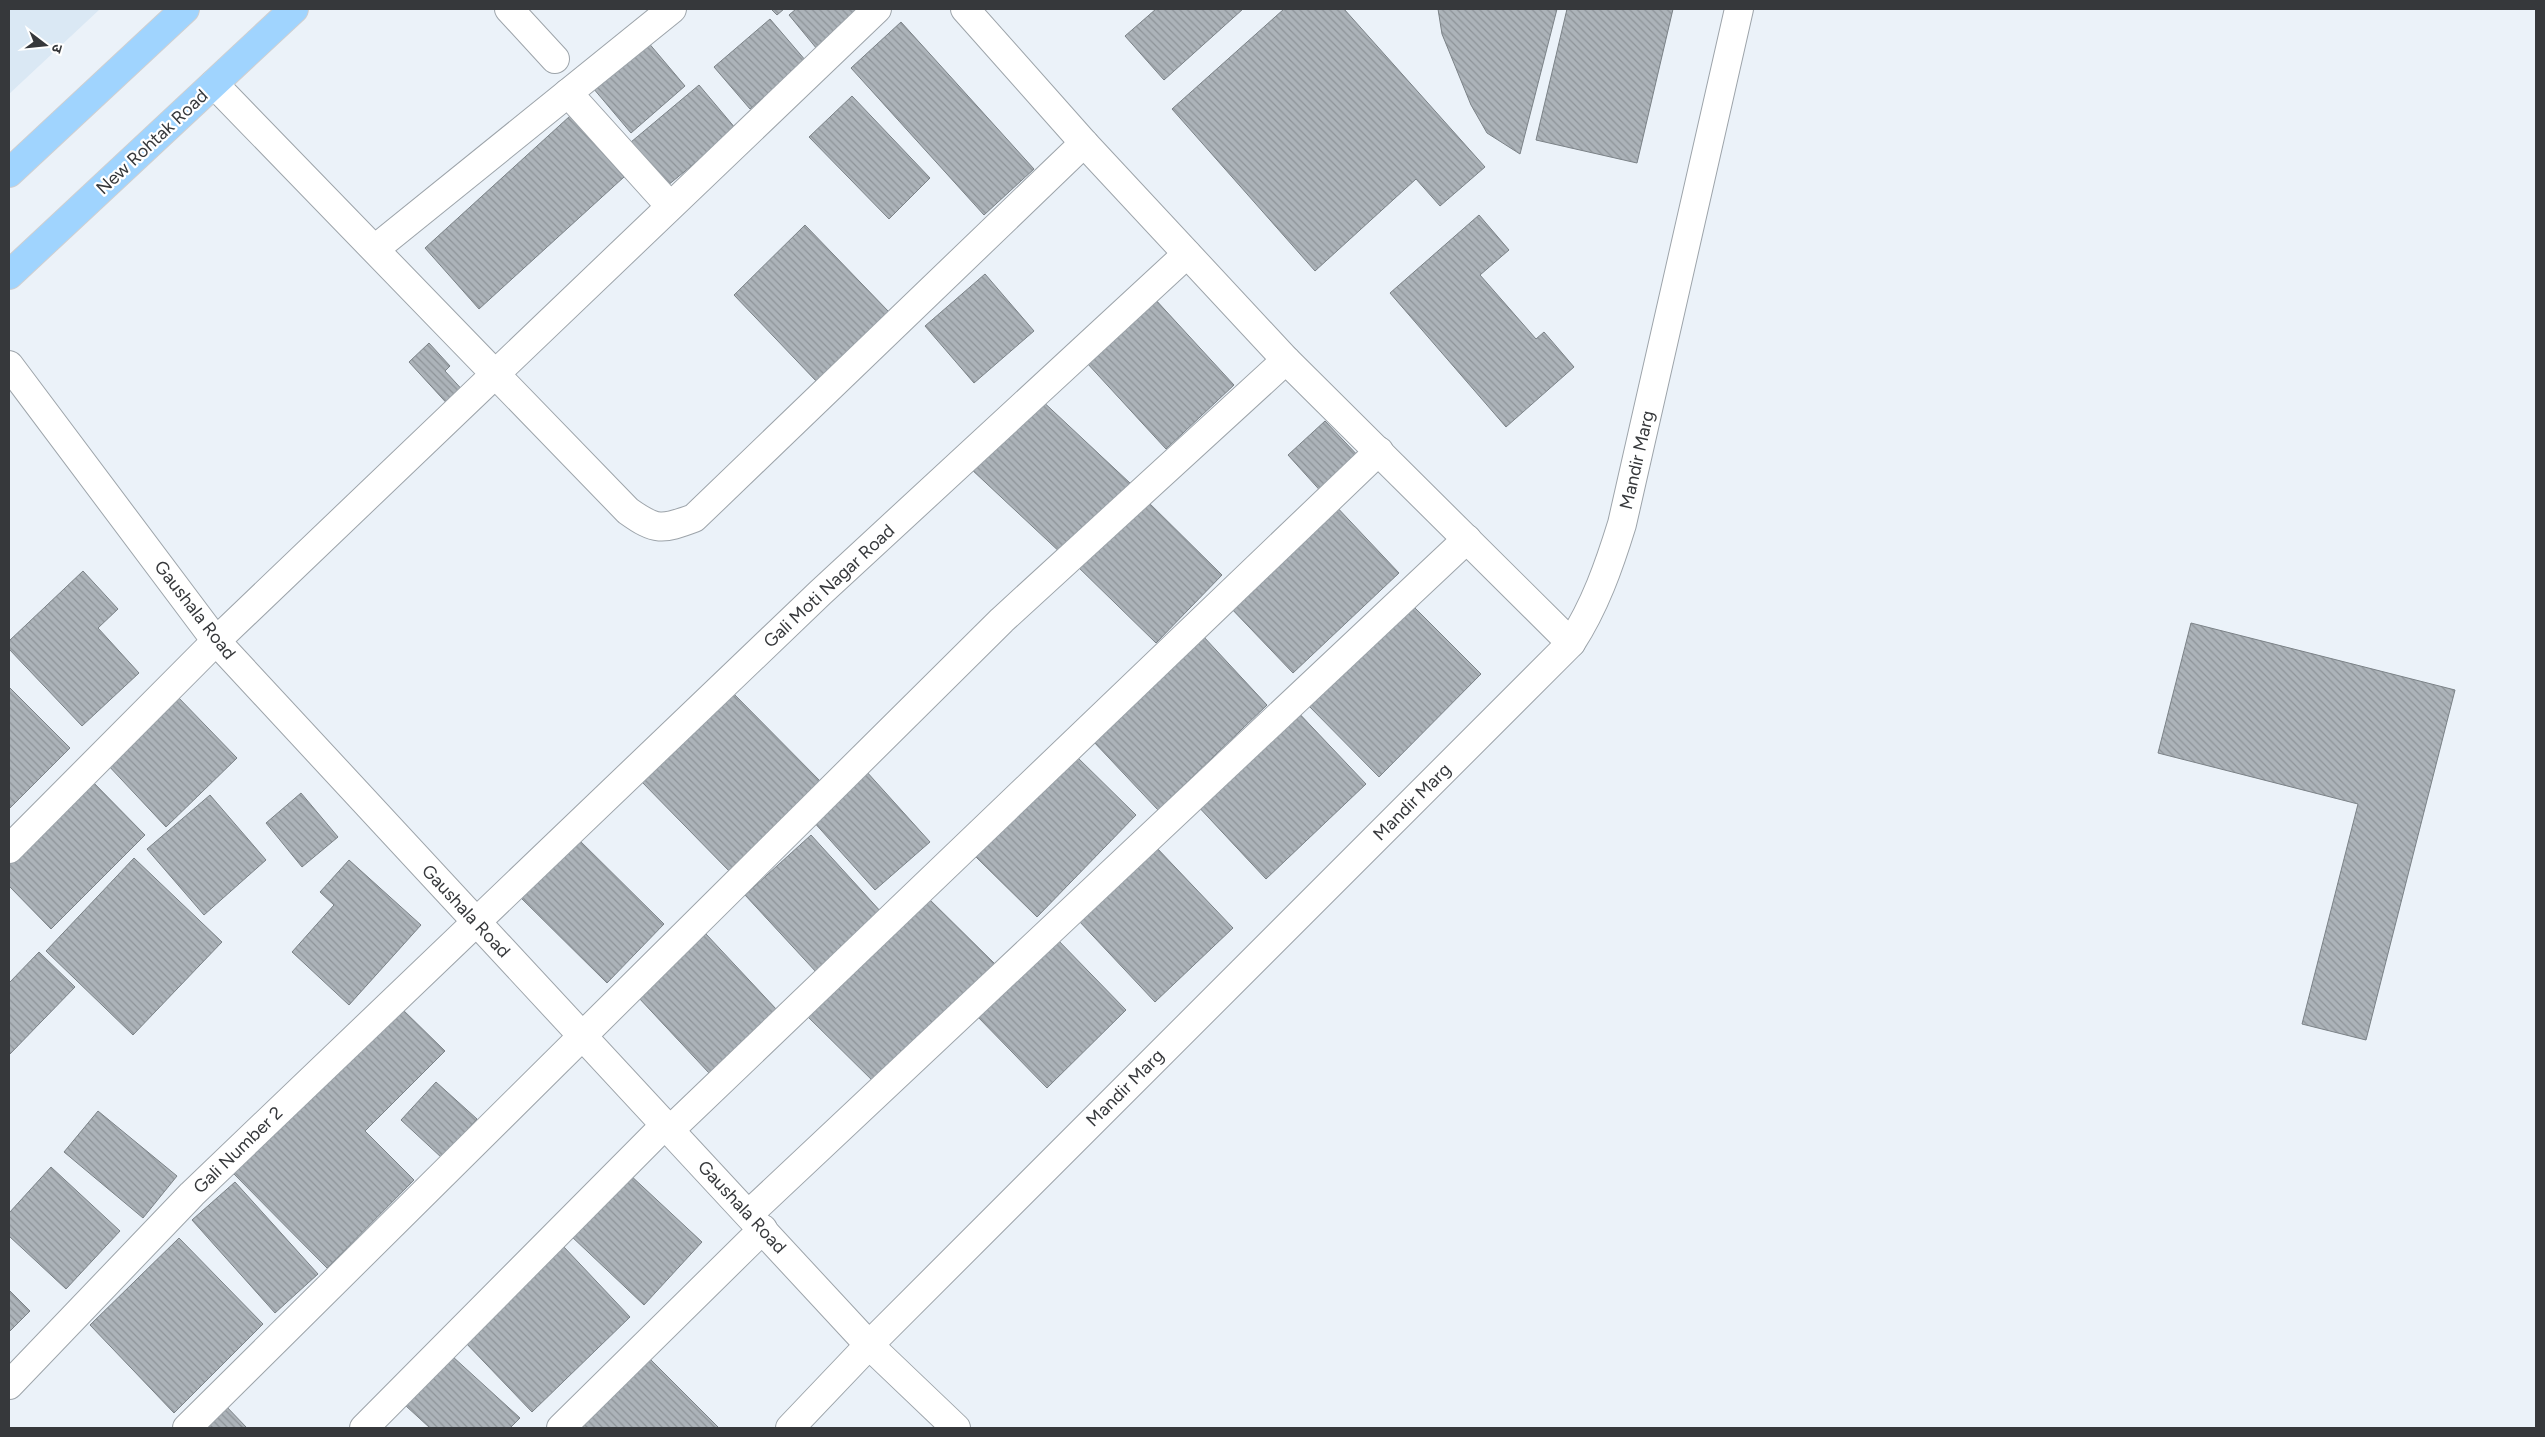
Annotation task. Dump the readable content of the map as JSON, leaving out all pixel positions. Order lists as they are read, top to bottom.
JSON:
{
  "streets": {
    "main road": ["New Rohtak Road"],
    "street": [
      "Mandir Marg",
      "Gali Moti Nagar Road",
      "Gaushala Road",
      "Gali Number 2"
    ]
  },
  "crossings": [
    ["Mandir Marg", "Gaushala Road"],
    ["Gali Moti Nagar Road", "Gaushala Road"],
    ["Gali Moti Nagar Road", "Gali Number 2"],
    ["Gaushala Road", "Gali Number 2"]
  ],
  "north": "right"
}
